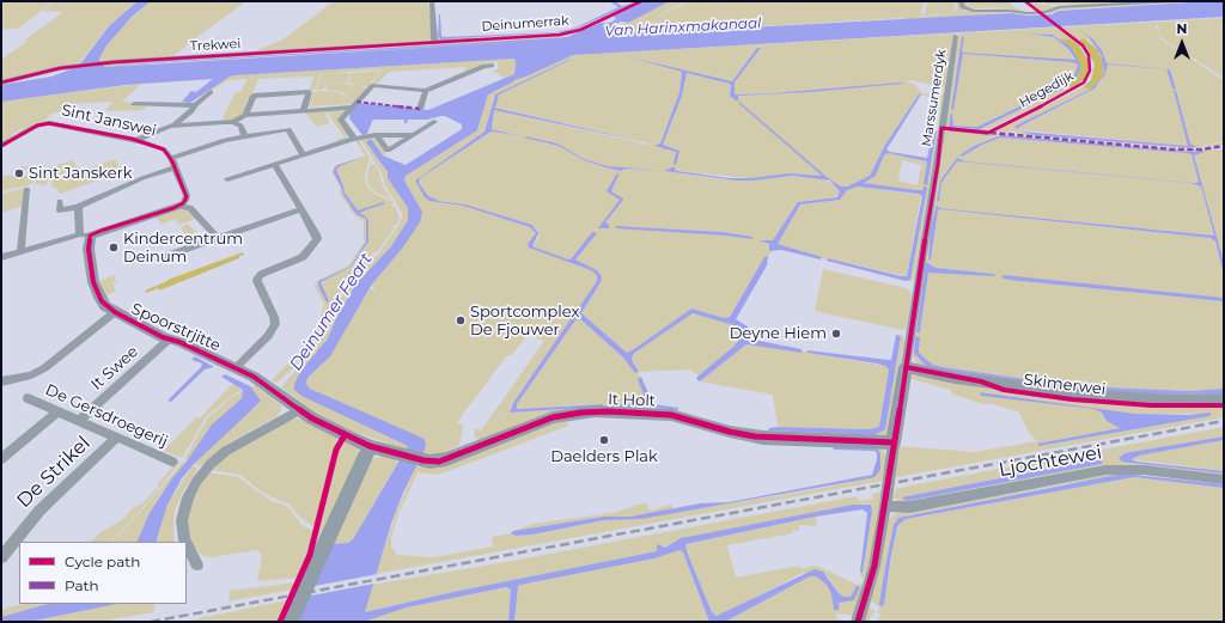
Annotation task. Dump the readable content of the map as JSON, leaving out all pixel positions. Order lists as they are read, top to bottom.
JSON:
{
  "streets": {
    "street": [
      "Deinumerrak",
      "Trekwei",
      "Marssumerdyk",
      "Sint Janswei",
      "Spoorstrjitte",
      "It Swee",
      "Skimerwei",
      "It Holt",
      "De Gersdroegerij",
      "Ljochtewei",
      "De Strikel"
    ],
    "cycle path": ["Hegedijk"]
  },
  "crossings": [
    ["Deinumerrak", "Trekwei"],
    ["Marssumerdyk", "Skimerwei"],
    ["Spoorstrjitte", "It Swee"],
    ["Spoorstrjitte", "It Holt"],
    ["It Swee", "De Gersdroegerij"],
    ["De Gersdroegerij", "De Strikel"]
  ],
  "water": ["Van Harinxmakanaal", "Deinumer Feart"],
  "places": [
    "Sint Janskerk",
    "Kindercentrum Deinum",
    "Sportcomplex De Fjouwer",
    "Deyne Hiem",
    "Daelders Plak"
  ],
  "legend": ["Cycle path", "Path"],
  "north": "top"
}
